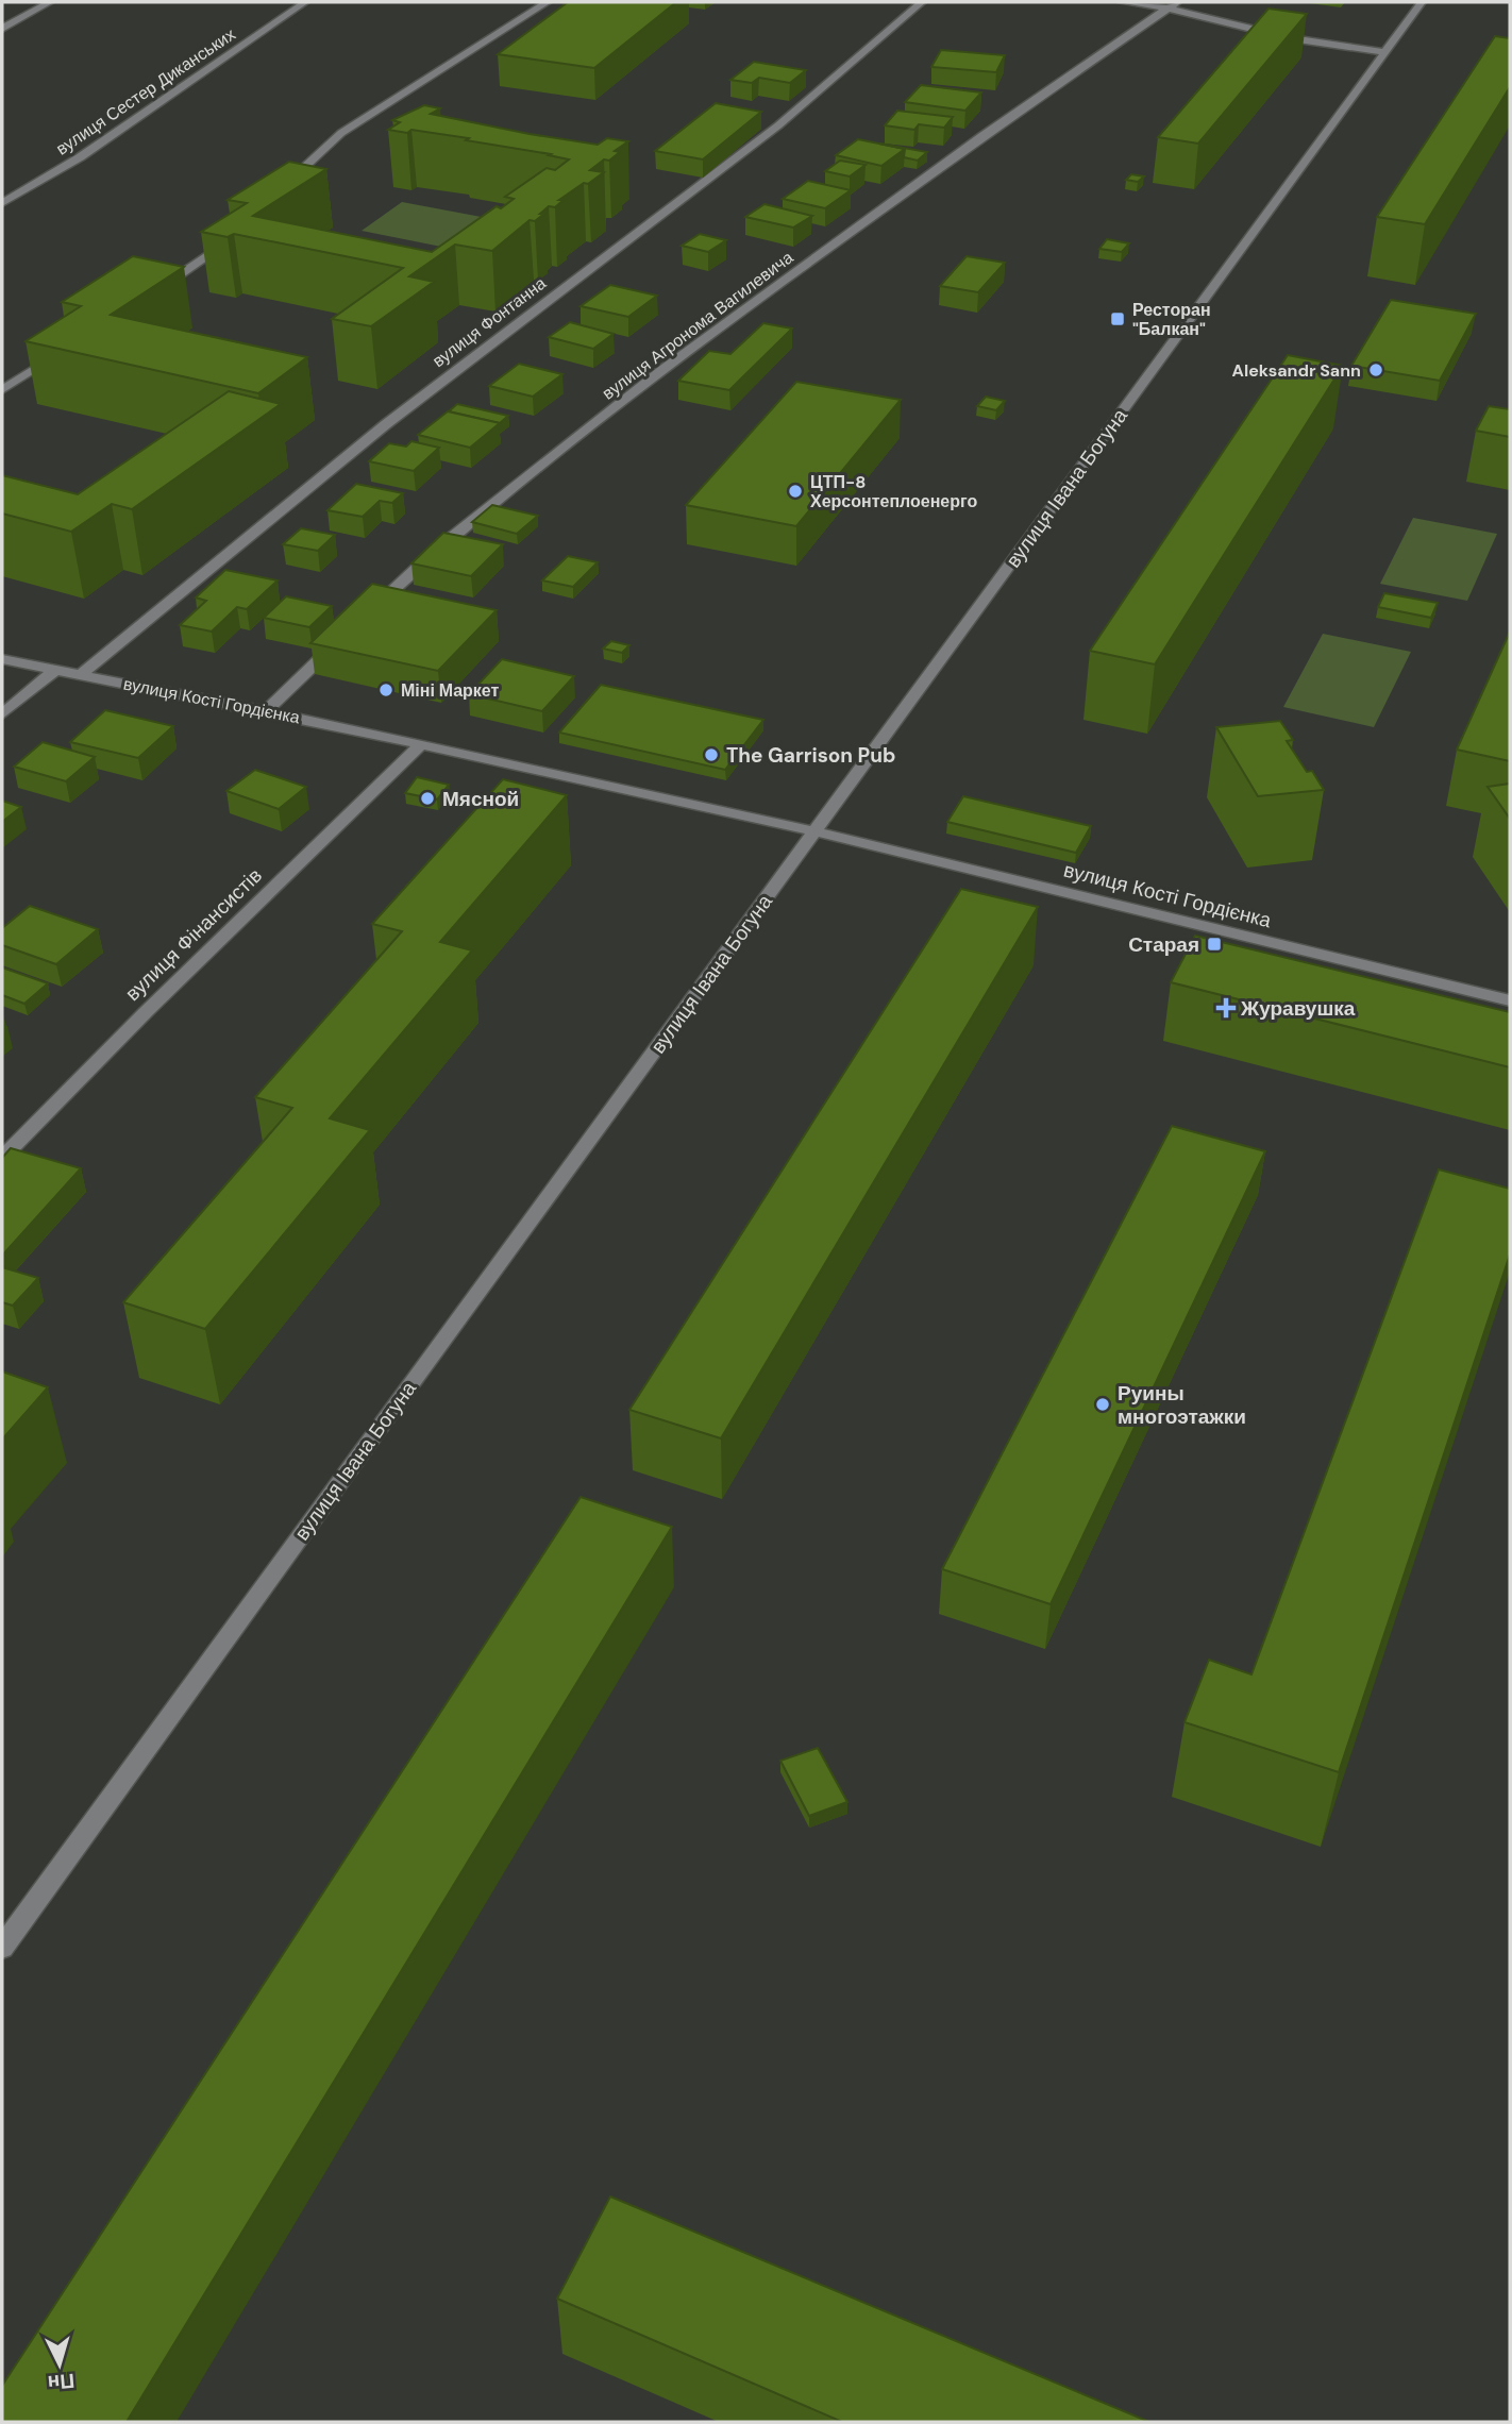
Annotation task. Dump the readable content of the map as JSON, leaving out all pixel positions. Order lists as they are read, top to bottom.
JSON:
{
  "streets": {
    "street": [
      "вулиця Сестер Диканських",
      "вулиця Фонтанна",
      "вулиця Агронома Вагилевича",
      "вулиця Івана Богуна",
      "вулиця Кості Гордієнка",
      "вулиця Фінансистів"
    ]
  },
  "crossings": [
    ["вулиця Фонтанна", "вулиця Кості Гордієнка"],
    ["вулиця Івана Богуна", "вулиця Кості Гордієнка"],
    ["вулиця Кості Гордієнка", "вулиця Фінансистів"]
  ],
  "places": {
    "transit": ["Ресторан \"Балкан\"", "Старая"],
    "other": [
      "Aleksandr Sann",
      "ЦТП-8 Херсонтеплоенерго",
      "Міні Маркет",
      "The Garrison Pub",
      "Мясной",
      "Руины многоэтажки"
    ],
    "health": ["Журавушка"]
  },
  "north": "bottom"
}
